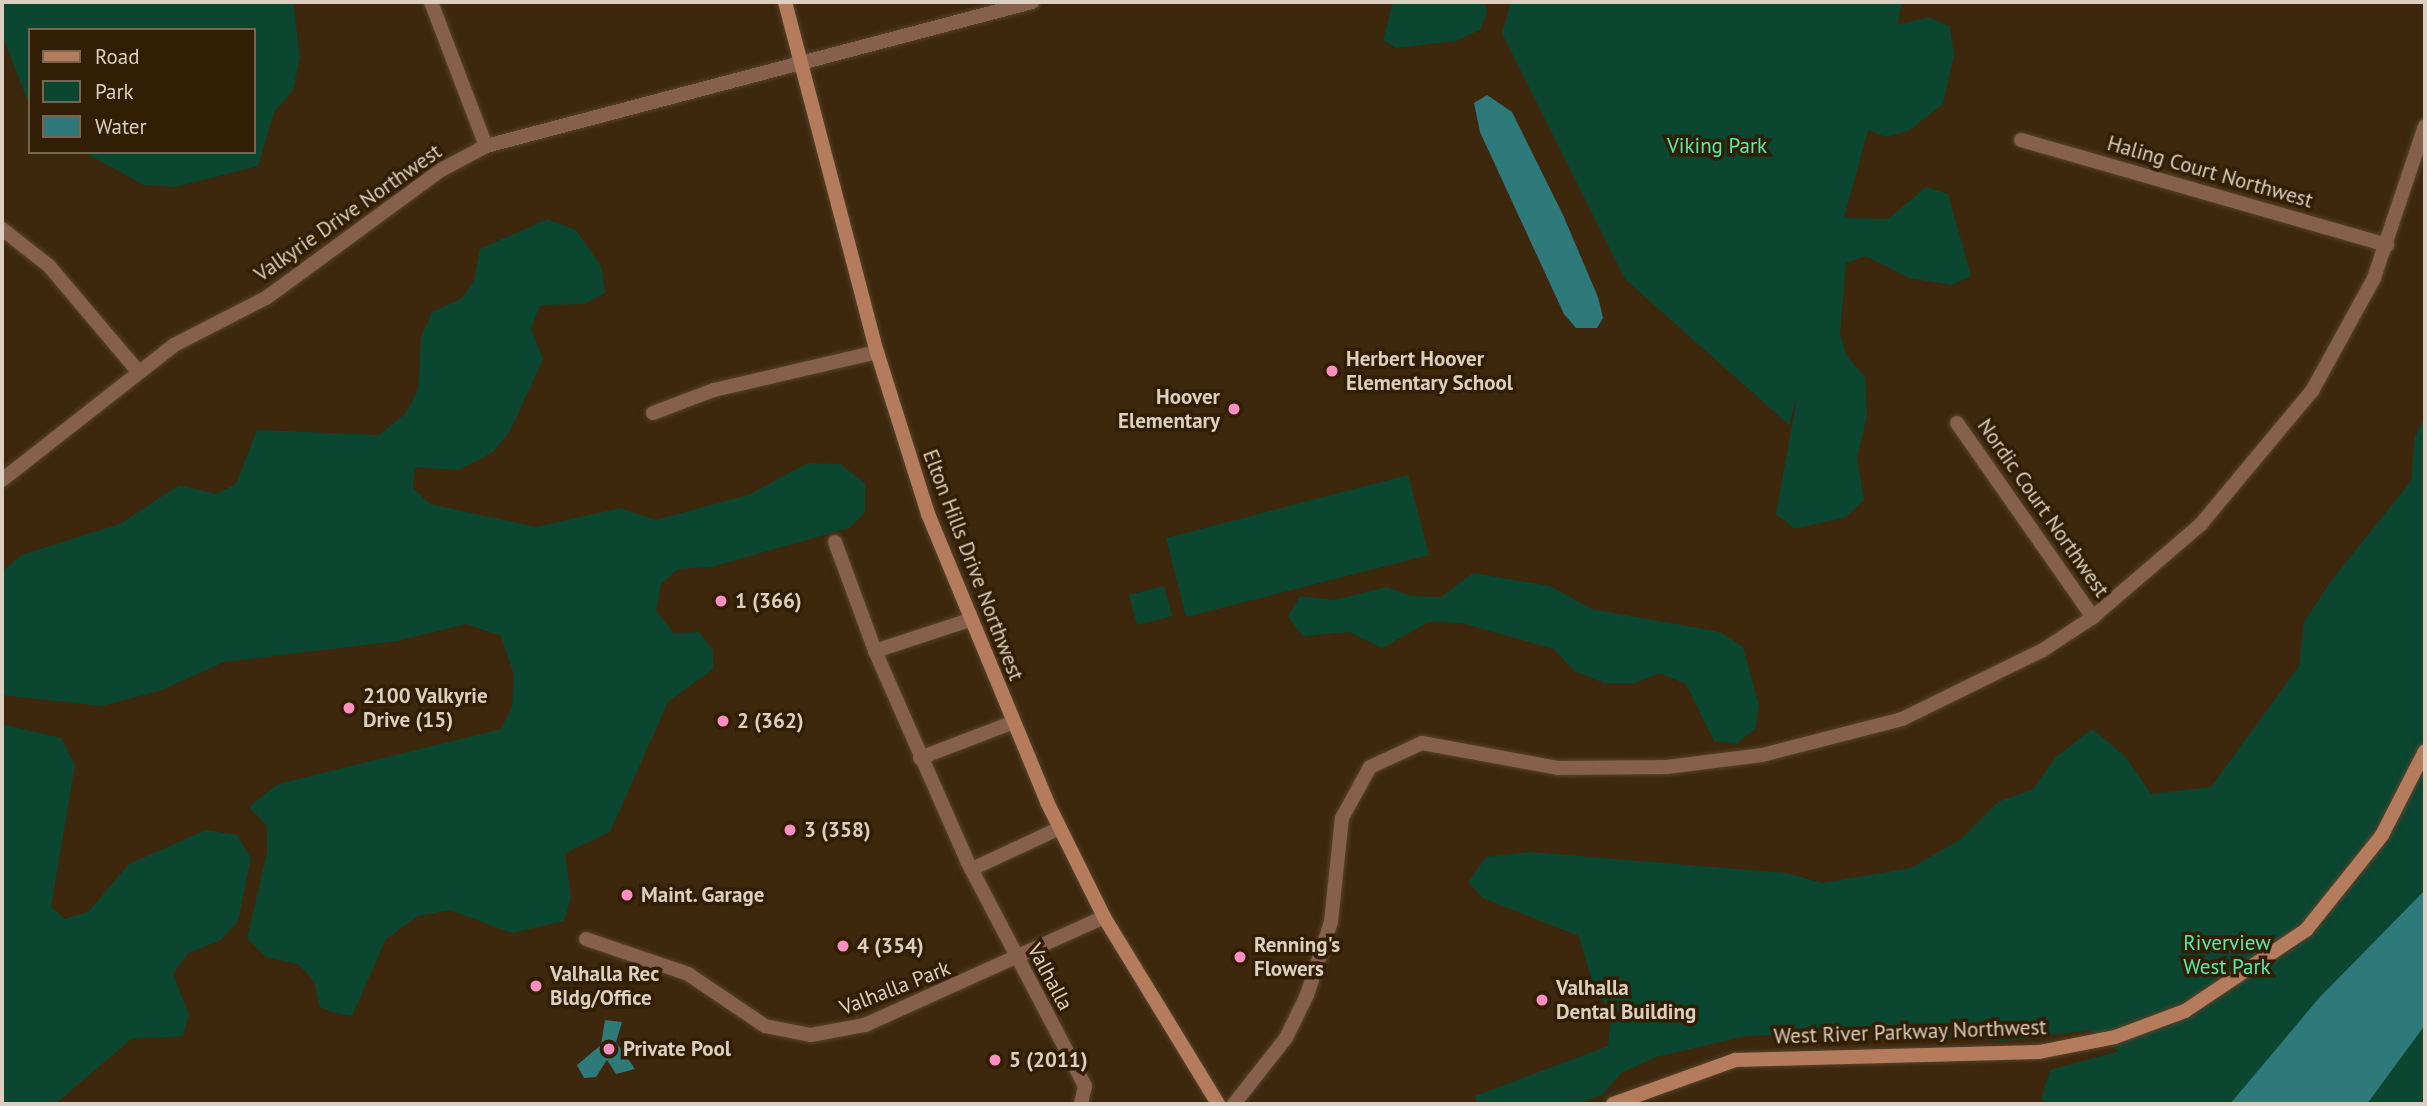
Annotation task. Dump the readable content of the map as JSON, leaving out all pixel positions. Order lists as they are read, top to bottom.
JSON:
{
  "streets": {
    "main road": ["Elton Hills Drive Northwest", "West River Parkway Northwest"],
    "street": [
      "Haling Court Northwest",
      "Valkyrie Drive Northwest",
      "Nordic Court Northwest",
      "Valhalla",
      "Valhalla Park"
    ]
  },
  "crossings": [
    ["Valkyrie Drive Northwest", "Elton Hills Drive Northwest"],
    ["Elton Hills Drive Northwest", "Valhalla Park"],
    ["Valhalla", "Valhalla Park"]
  ],
  "parks": ["Viking Park", "Riverview West Park"],
  "places": [
    "Herbert Hoover Elementary School",
    "Hoover Elementary",
    "1 (366)",
    "2100 Valkyrie Drive (15)",
    "2 (362)",
    "3 (358)",
    "Maint. Garage",
    "4 (354)",
    "Renning's Flowers",
    "Valhalla Rec Bldg/Office",
    "Valhalla Dental Building",
    "Private Pool",
    "5 (2011)"
  ],
  "legend": ["Road", "Park", "Water"]
}
